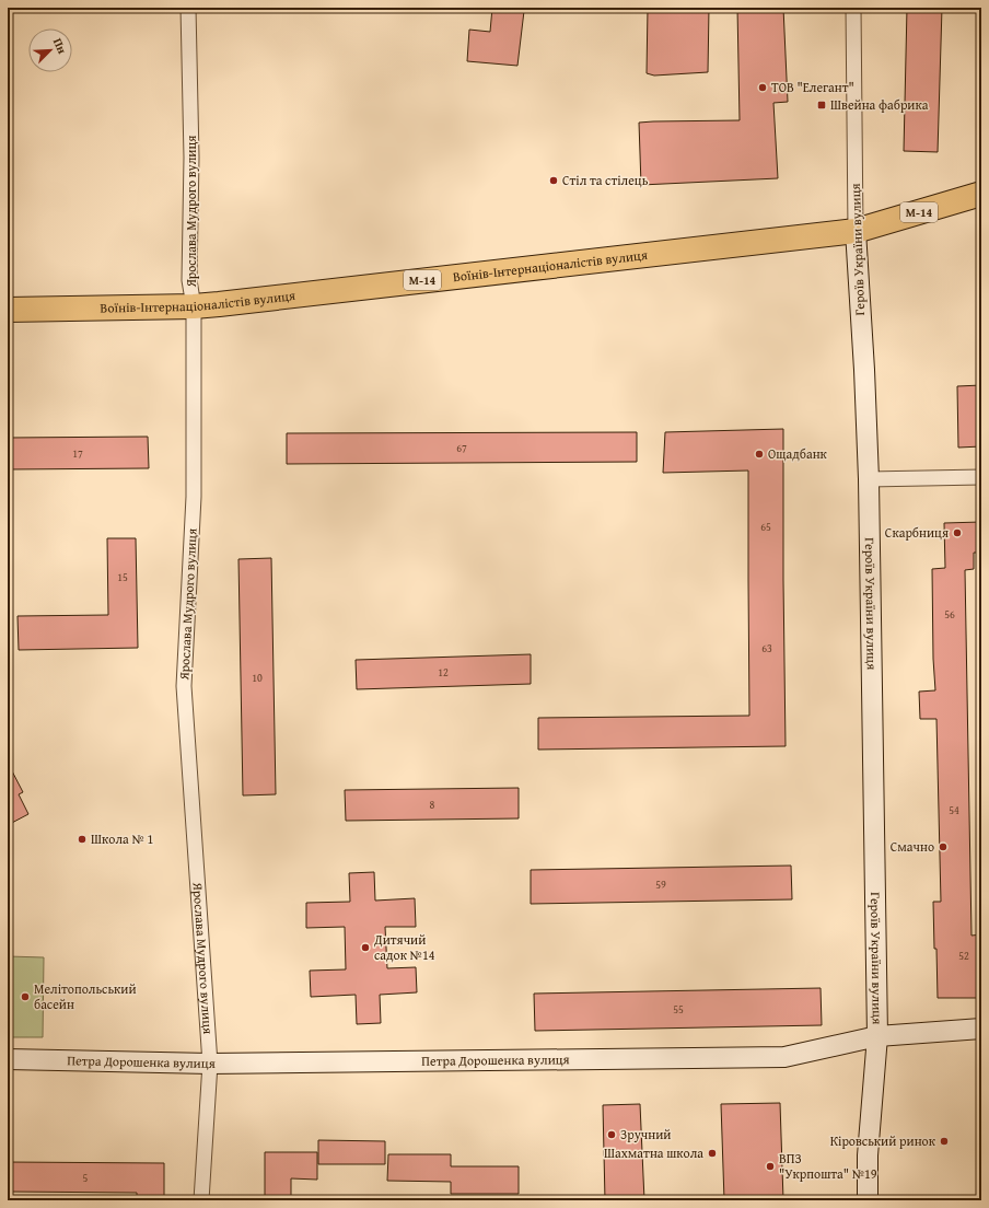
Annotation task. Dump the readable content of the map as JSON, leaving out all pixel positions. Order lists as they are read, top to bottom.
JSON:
{
  "streets": {
    "highway": ["М-14", "Воїнів-Інтернаціоналістів вулиця"],
    "street": ["Ярослава Мудрого вулиця", "Героїв України вулиця", "Петра Дорошенка вулиця"]
  },
  "crossings": [
    ["Ярослава Мудрого вулиця", "Воїнів-Інтернаціоналістів вулиця"],
    ["Ярослава Мудрого вулиця", "Петра Дорошенка вулиця"],
    ["Героїв України вулиця", "Воїнів-Інтернаціоналістів вулиця"],
    ["Героїв України вулиця", "Петра Дорошенка вулиця"]
  ],
  "places": {
    "other": [
      "ТОВ \"Елегант\"",
      "Стіл та стілець",
      "Ощадбанк",
      "Скарбниця",
      "Школа № 1",
      "Смачно",
      "Дитячий садок №14",
      "Мелітопольський басейн",
      "Зручний",
      "Кіровський ринок",
      "Шахматна школа",
      "ВПЗ \"Укрпошта\" №19"
    ],
    "transit": ["Швейна фабрика"]
  },
  "house_numbers": [
    "67",
    "17",
    "65",
    "15",
    "56",
    "63",
    "12",
    "10",
    "8",
    "54",
    "59",
    "52",
    "55",
    "5"
  ],
  "north": "top right"
}
